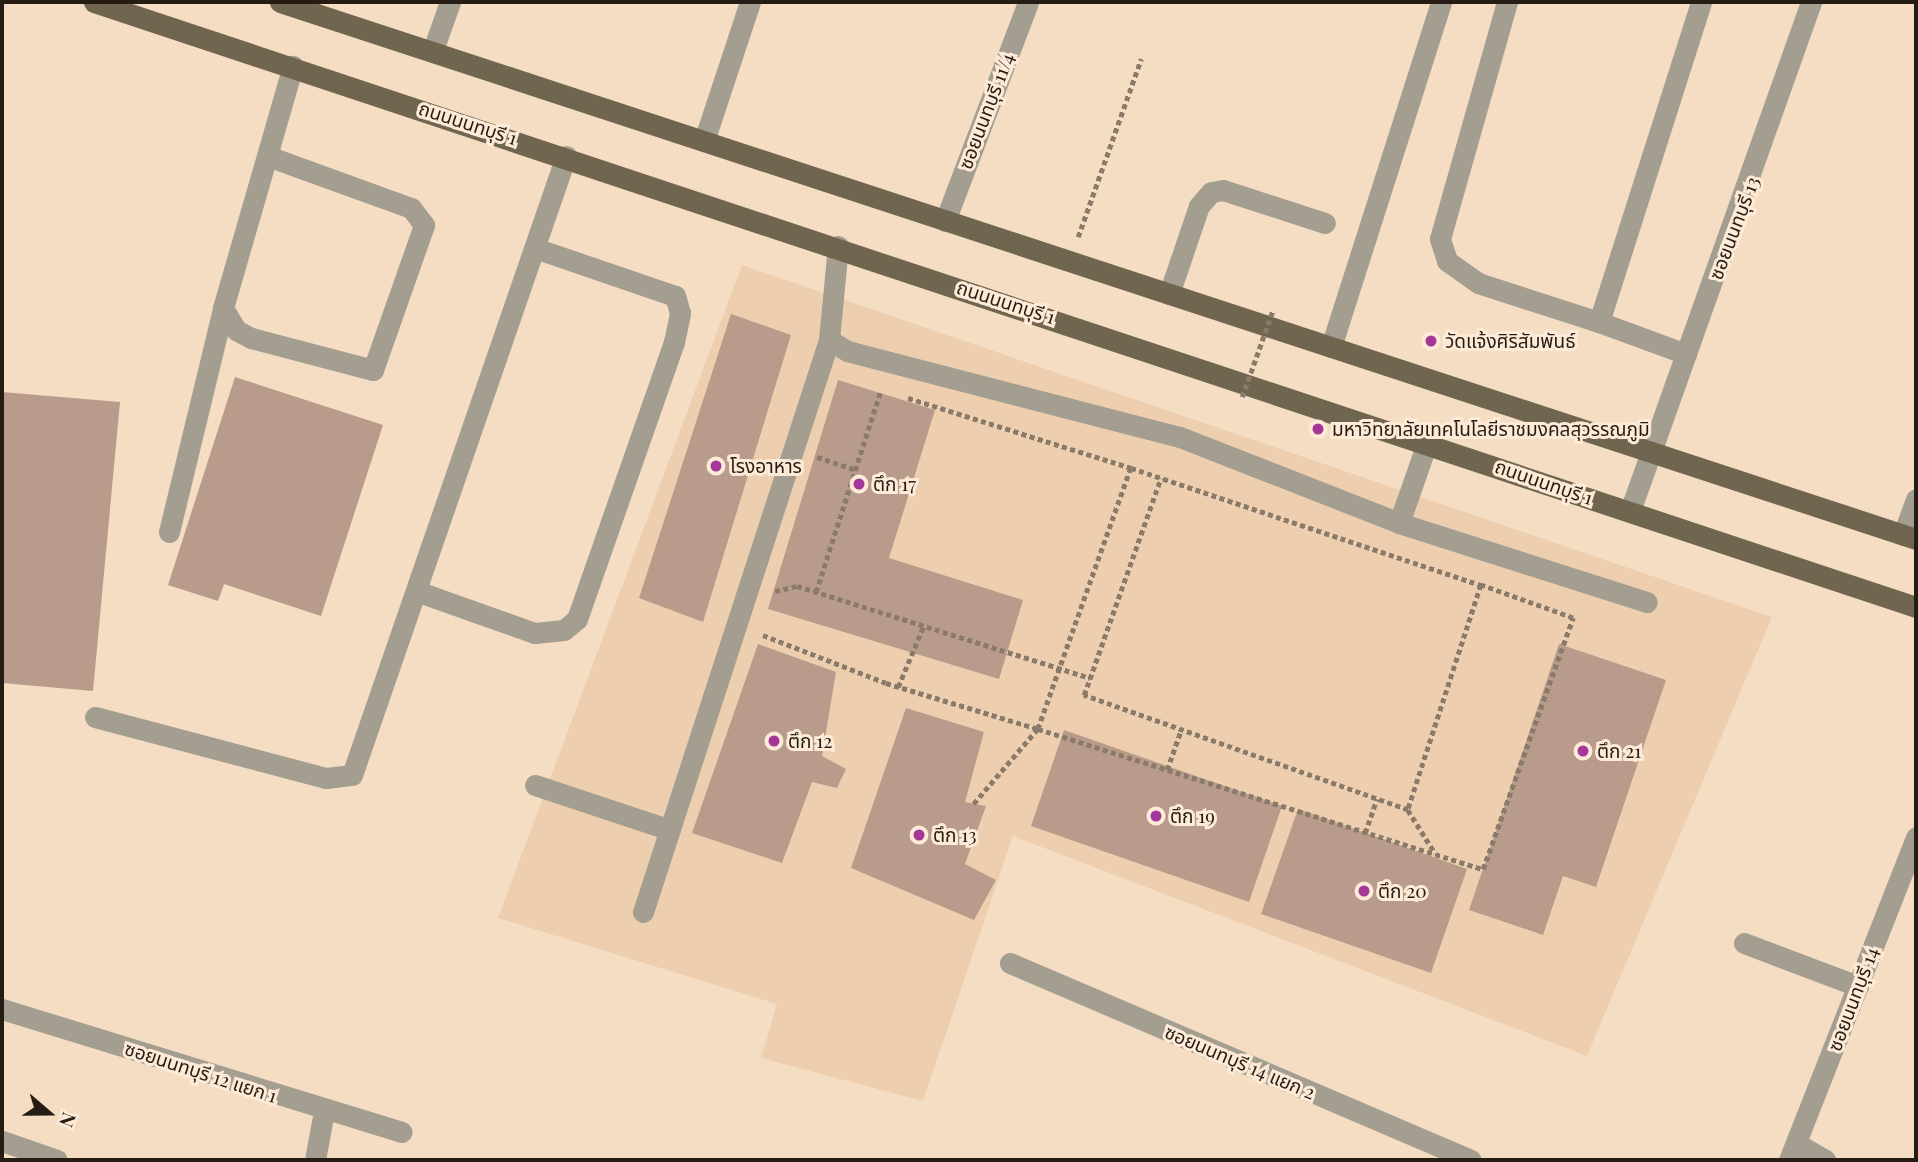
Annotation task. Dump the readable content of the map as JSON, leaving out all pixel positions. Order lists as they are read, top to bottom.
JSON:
{
  "streets": {
    "main road": ["ถนนนนทบุรี 1"],
    "street": [
      "ซอยนนทบุรี 11/4",
      "ซอยนนทบุรี 13",
      "ซอยนนทบุรี 14",
      "ซอยนนทบุรี 14 แยก 2",
      "ซอยนนทบุรี 12 แยก 1"
    ]
  },
  "crossings": [
    ["ถนนนนทบุรี 1", "ซอยนนทบุรี 13"]
  ],
  "places": [
    "วัดแจ้งศิริสัมพันธ์",
    "มหาวิทยาลัยเทคโนโลยีราชมงคลสุวรรณภูมิ",
    "โรงอาหาร",
    "ตึก 17",
    "ตึก 12",
    "ตึก 21",
    "ตึก 19",
    "ตึก 13",
    "ตึก 20"
  ],
  "north": "right"
}
